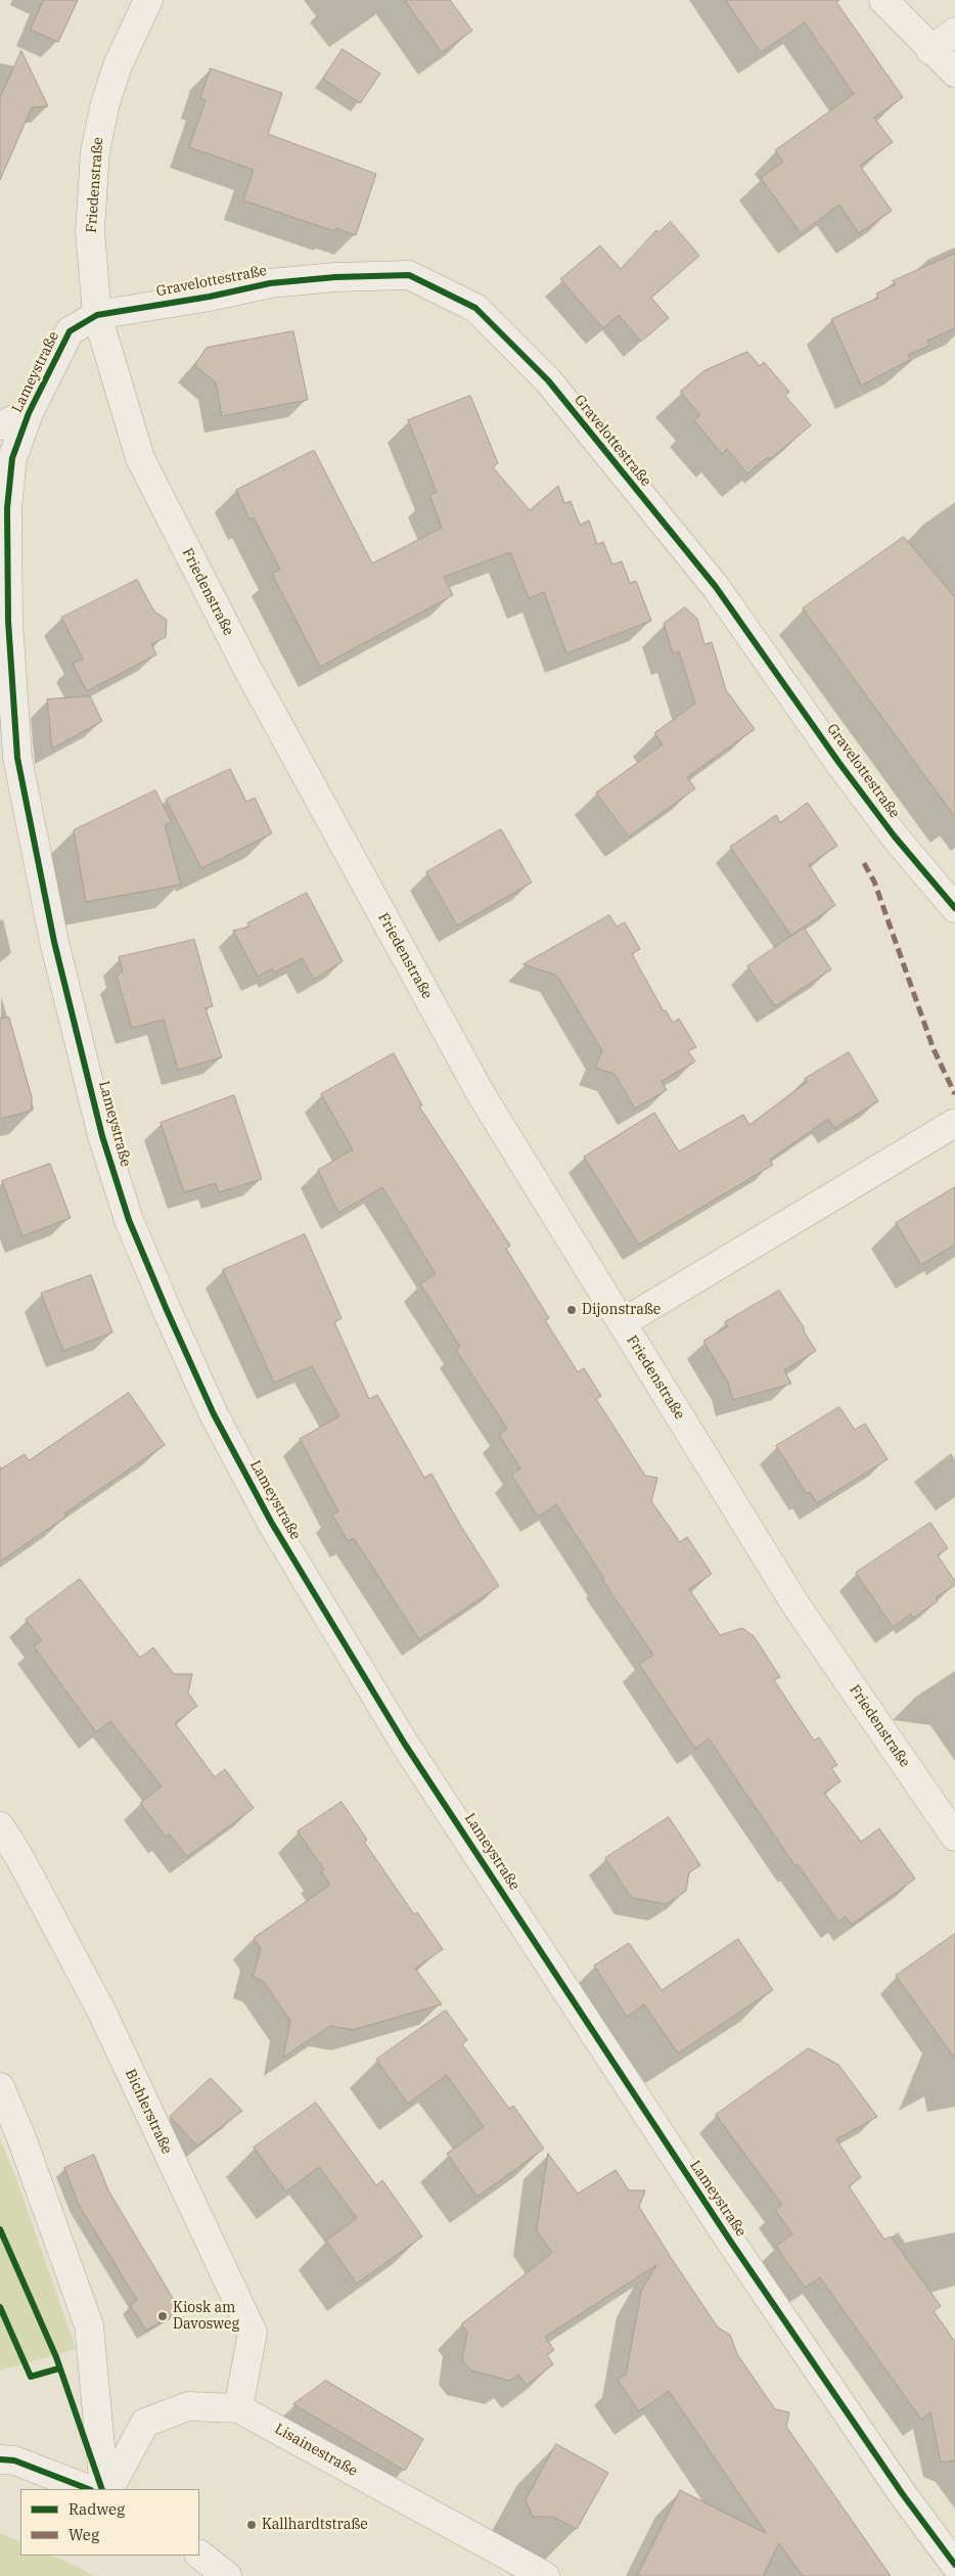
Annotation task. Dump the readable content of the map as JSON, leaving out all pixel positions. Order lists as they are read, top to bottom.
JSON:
{
  "streets": {
    "street": [
      "Friedenstraße",
      "Gravelottestraße",
      "Lameystraße",
      "Bichlerstraße",
      "Lisainestraße"
    ]
  },
  "crossings": [
    ["Friedenstraße", "Gravelottestraße"],
    ["Friedenstraße", "Lameystraße"],
    ["Gravelottestraße", "Lameystraße"],
    ["Bichlerstraße", "Lisainestraße"]
  ],
  "places": ["Dijonstraße", "Kiosk am Davosweg", "Kallhardtstraße"],
  "legend": ["Radweg", "Weg"]
}
